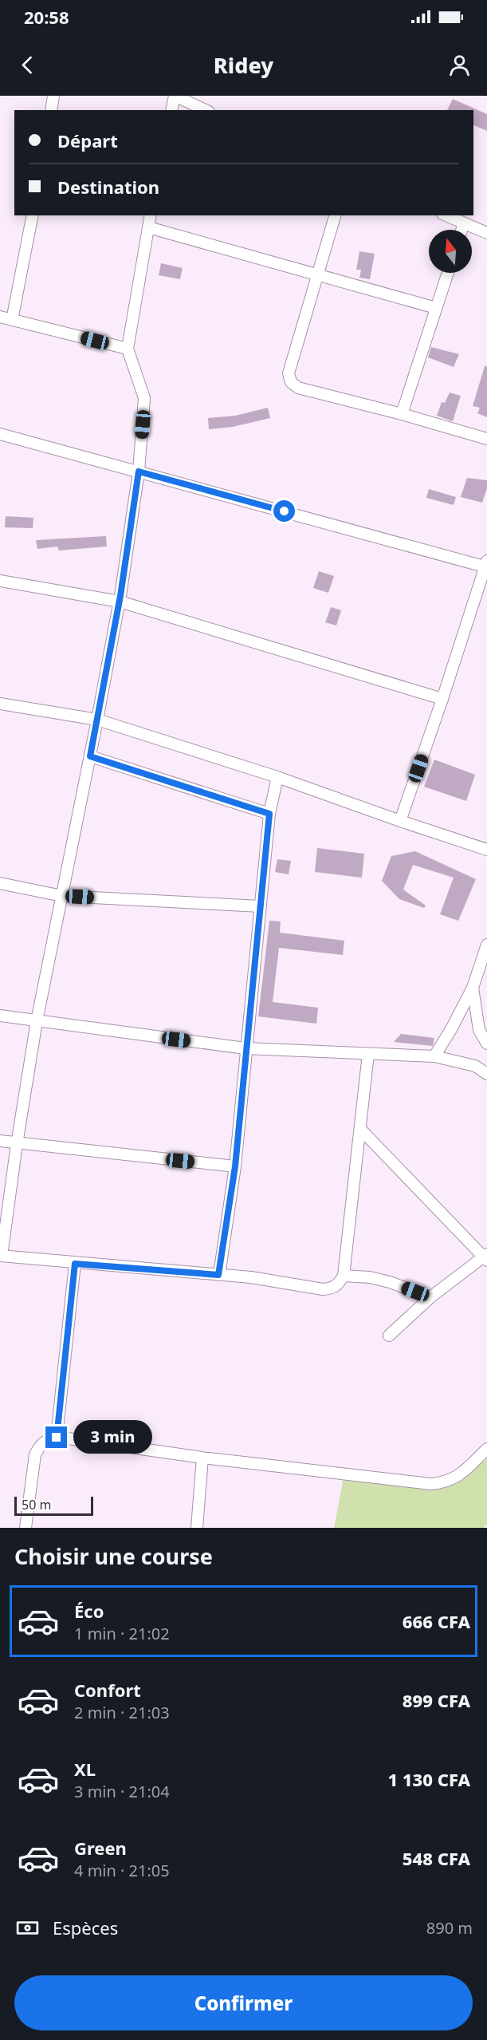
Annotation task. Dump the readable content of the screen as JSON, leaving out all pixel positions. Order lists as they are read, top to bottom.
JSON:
{
  "scale_bar": "50 m",
  "north": "top",
  "page": {
    "status": "20:58",
    "header": "Ridey",
    "banner": ["Départ", "Destination"],
    "bubble": "3 min",
    "scale": "50 m",
    "heading": "Choisir une course",
    "list": [
      {
        "name": "Éco",
        "note": "1 min · 21:02",
        "value": "666 CFA"
      },
      {
        "name": "Confort",
        "note": "2 min · 21:03",
        "value": "899 CFA"
      },
      {
        "name": "XL",
        "note": "3 min · 21:04",
        "value": "1 130 CFA"
      },
      {
        "name": "Green",
        "note": "4 min · 21:05",
        "value": "548 CFA"
      }
    ],
    "pay": ["Espèces", "890 m"],
    "buttons": "Confirmer"
  }
}
